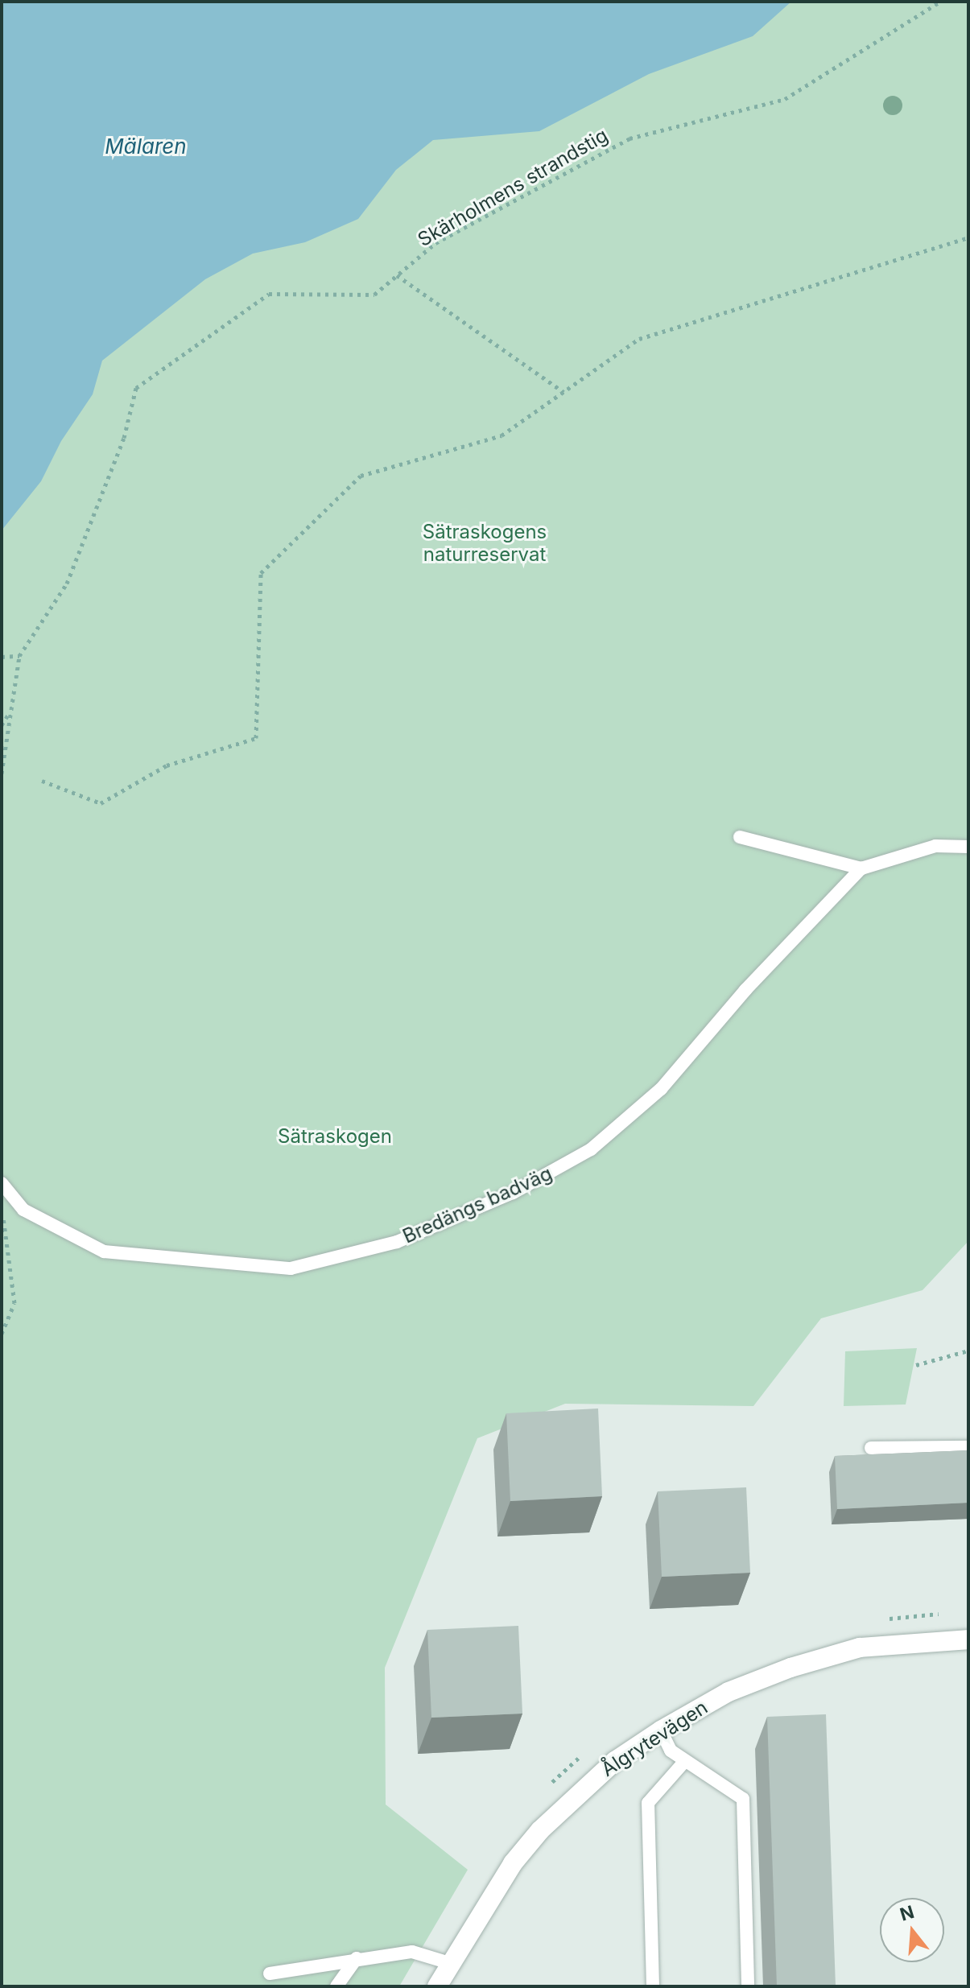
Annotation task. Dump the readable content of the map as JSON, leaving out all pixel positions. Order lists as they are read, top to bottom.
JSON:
{
  "streets": {
    "street": ["Ålgrytevägen"],
    "lane": ["Bredängs badväg"],
    "path": ["Skärholmens strandstig"]
  },
  "water": ["Mälaren"],
  "parks": ["Sätraskogens naturreservat", "Sätraskogen"],
  "north": "top"
}
